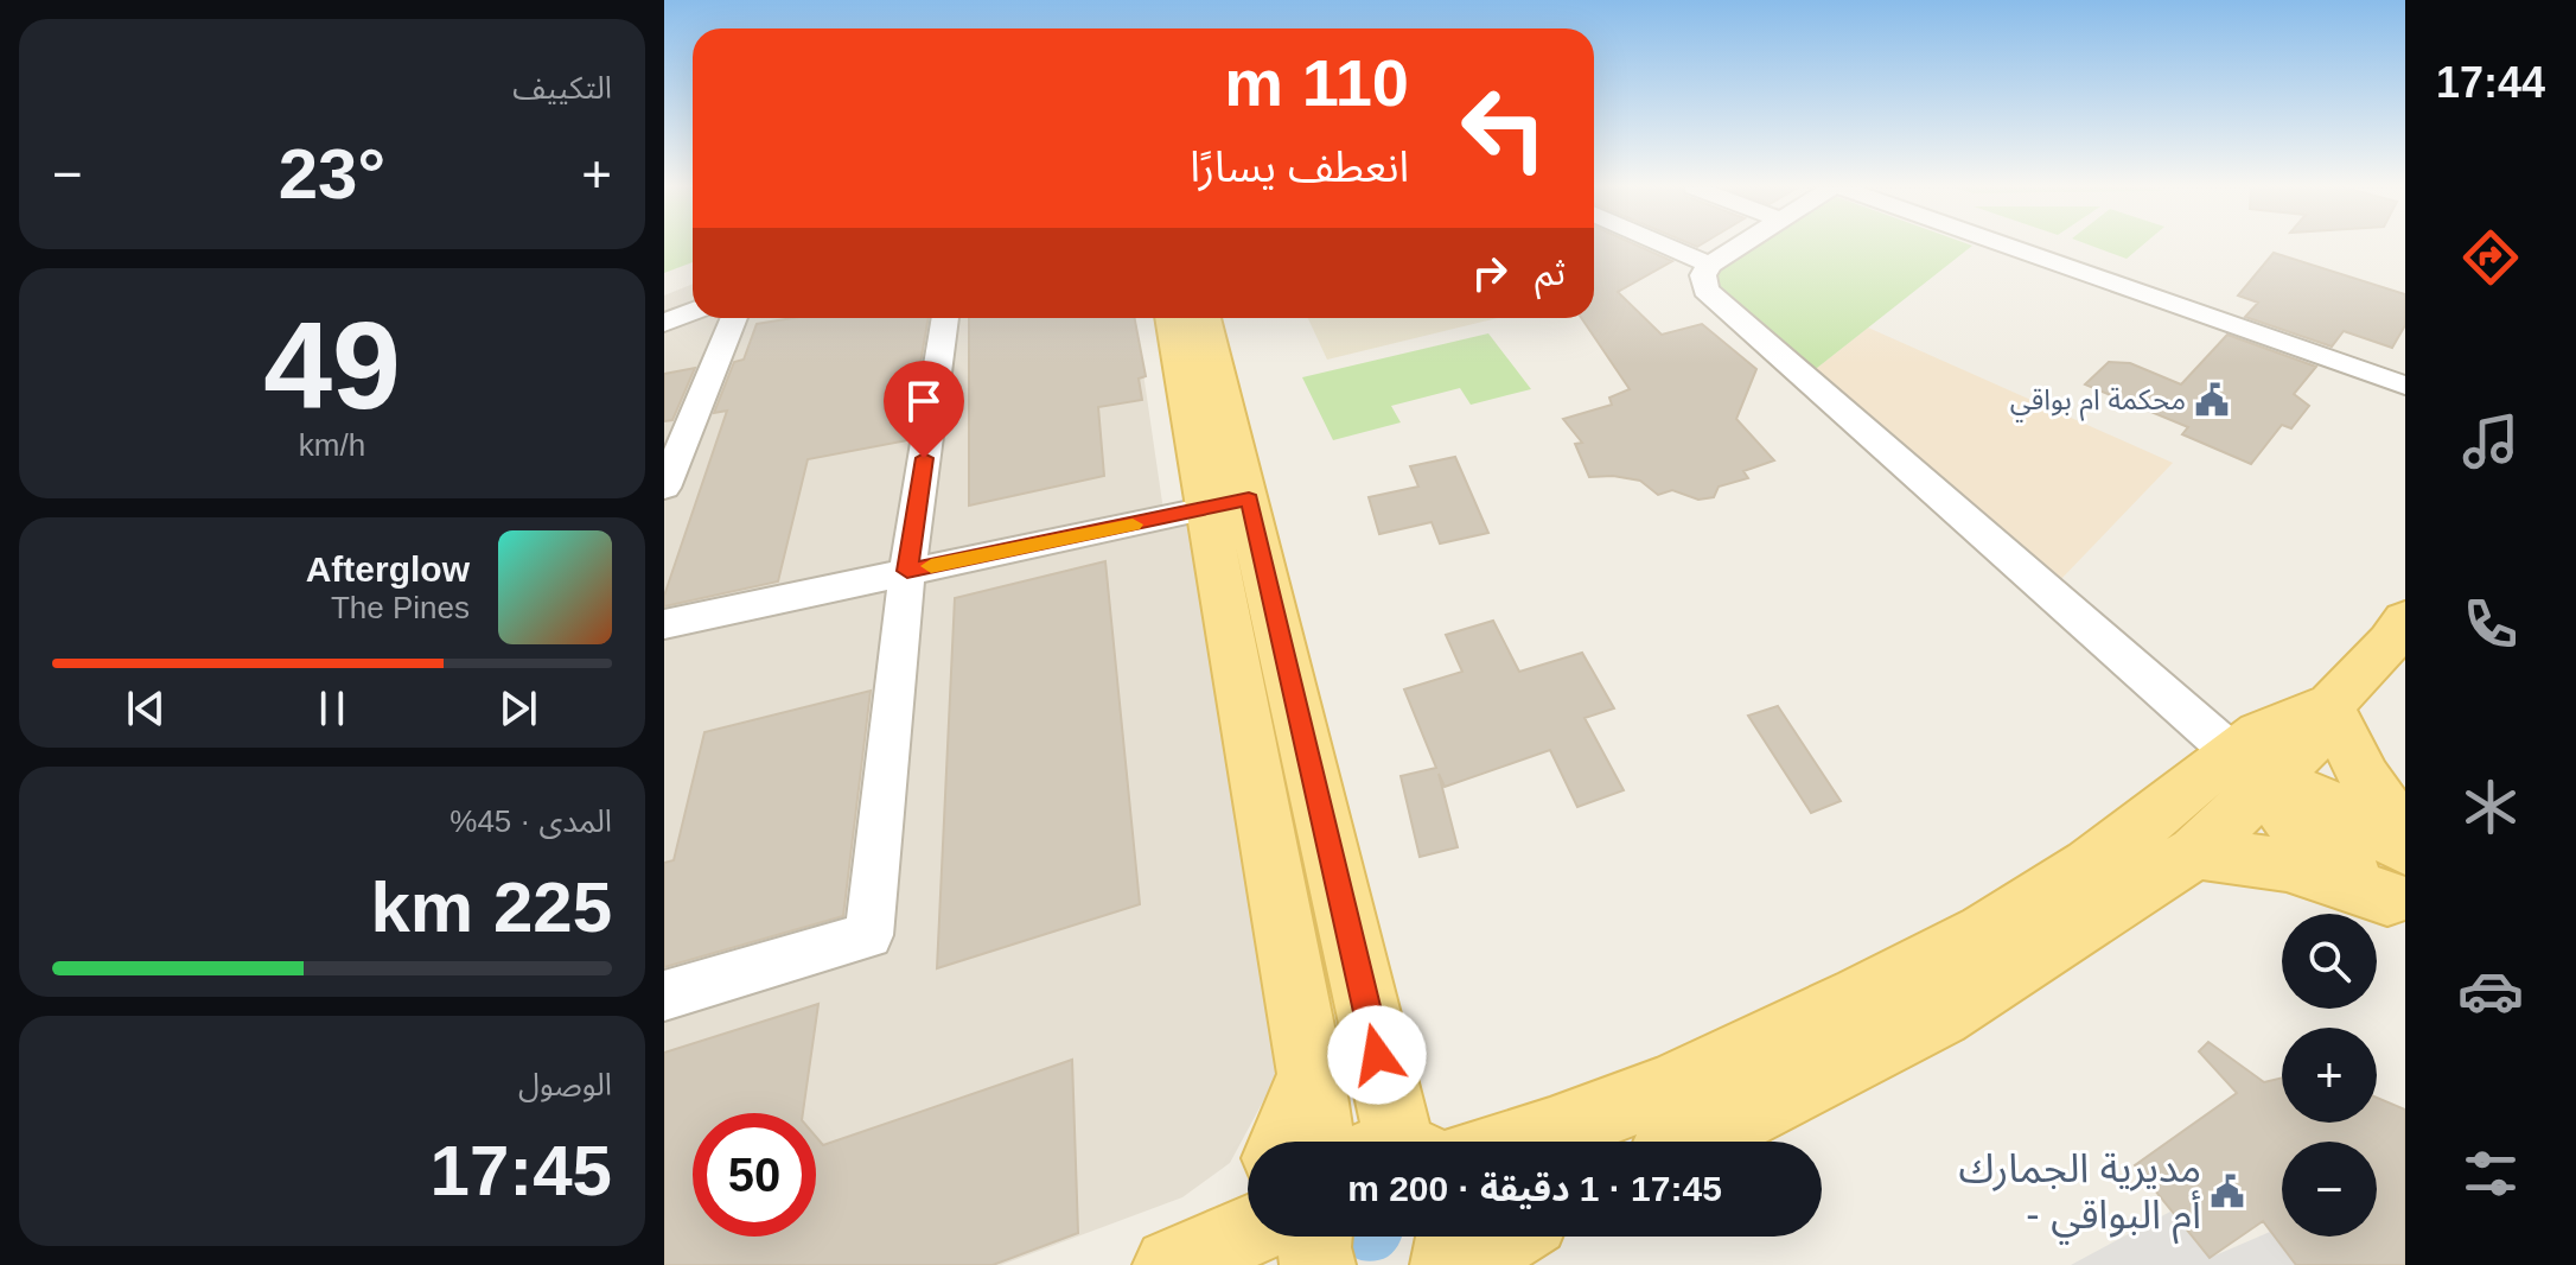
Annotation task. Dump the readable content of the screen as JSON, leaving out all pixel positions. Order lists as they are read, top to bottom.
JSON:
{
  "places": {
    "public building": ["محكمة ام بواقي", "مديرية الجمارك - أم البواقي"]
  },
  "page": {
    "tabs": "17:44",
    "tile": [
      "التكييف",
      ["49", "km/h"],
      ["المدى · 45%", "225 km"],
      ["الوصول", "17:45"]
    ],
    "turn": ["110 m", "انعطف يسارًا"],
    "heat": ["−", "23°", "+"],
    "then": "ثم",
    "song": ["Afterglow", "The Pines"],
    "map_buttons": ["+", "−"],
    "limit": "50",
    "trip": "17:45 · 1 دقيقة · 200 m"
  }
}
